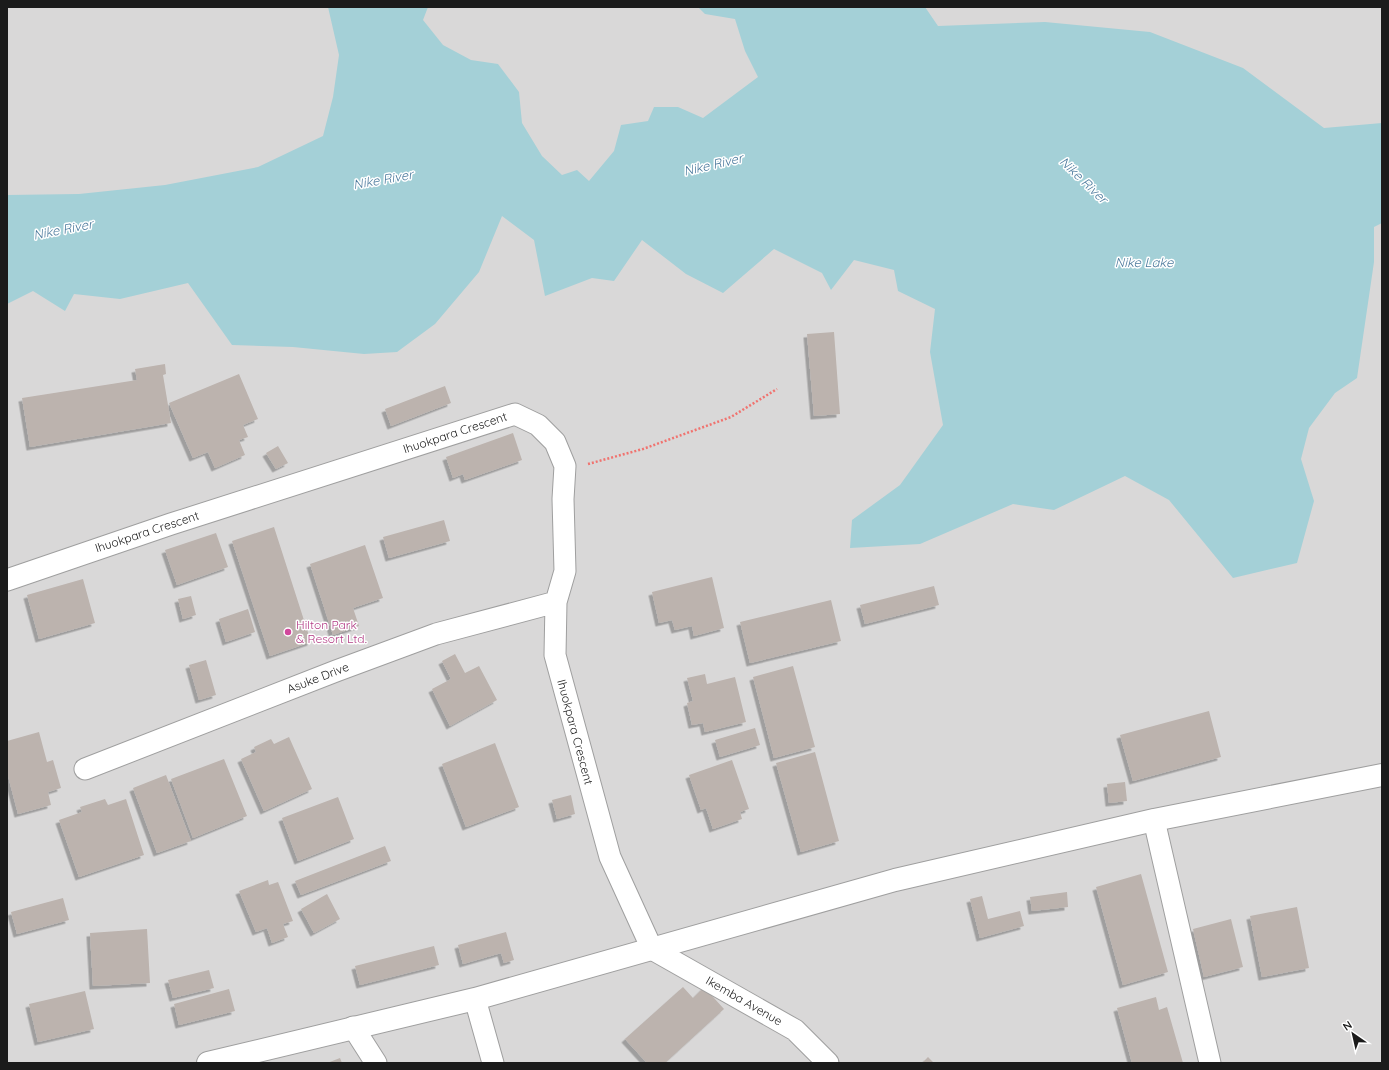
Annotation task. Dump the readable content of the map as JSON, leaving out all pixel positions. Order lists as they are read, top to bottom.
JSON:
{
  "streets": {
    "street": ["Ihuokpara Crescent", "Asuke Drive", "Ikemba Avenue"]
  },
  "crossings": [
    ["Ihuokpara Crescent", "Asuke Drive"],
    ["Ihuokpara Crescent", "Ikemba Avenue"]
  ],
  "water": ["Nike River", "Nike Lake"],
  "places": ["Hilton Park & Resort Ltd."],
  "north": "top left"
}
